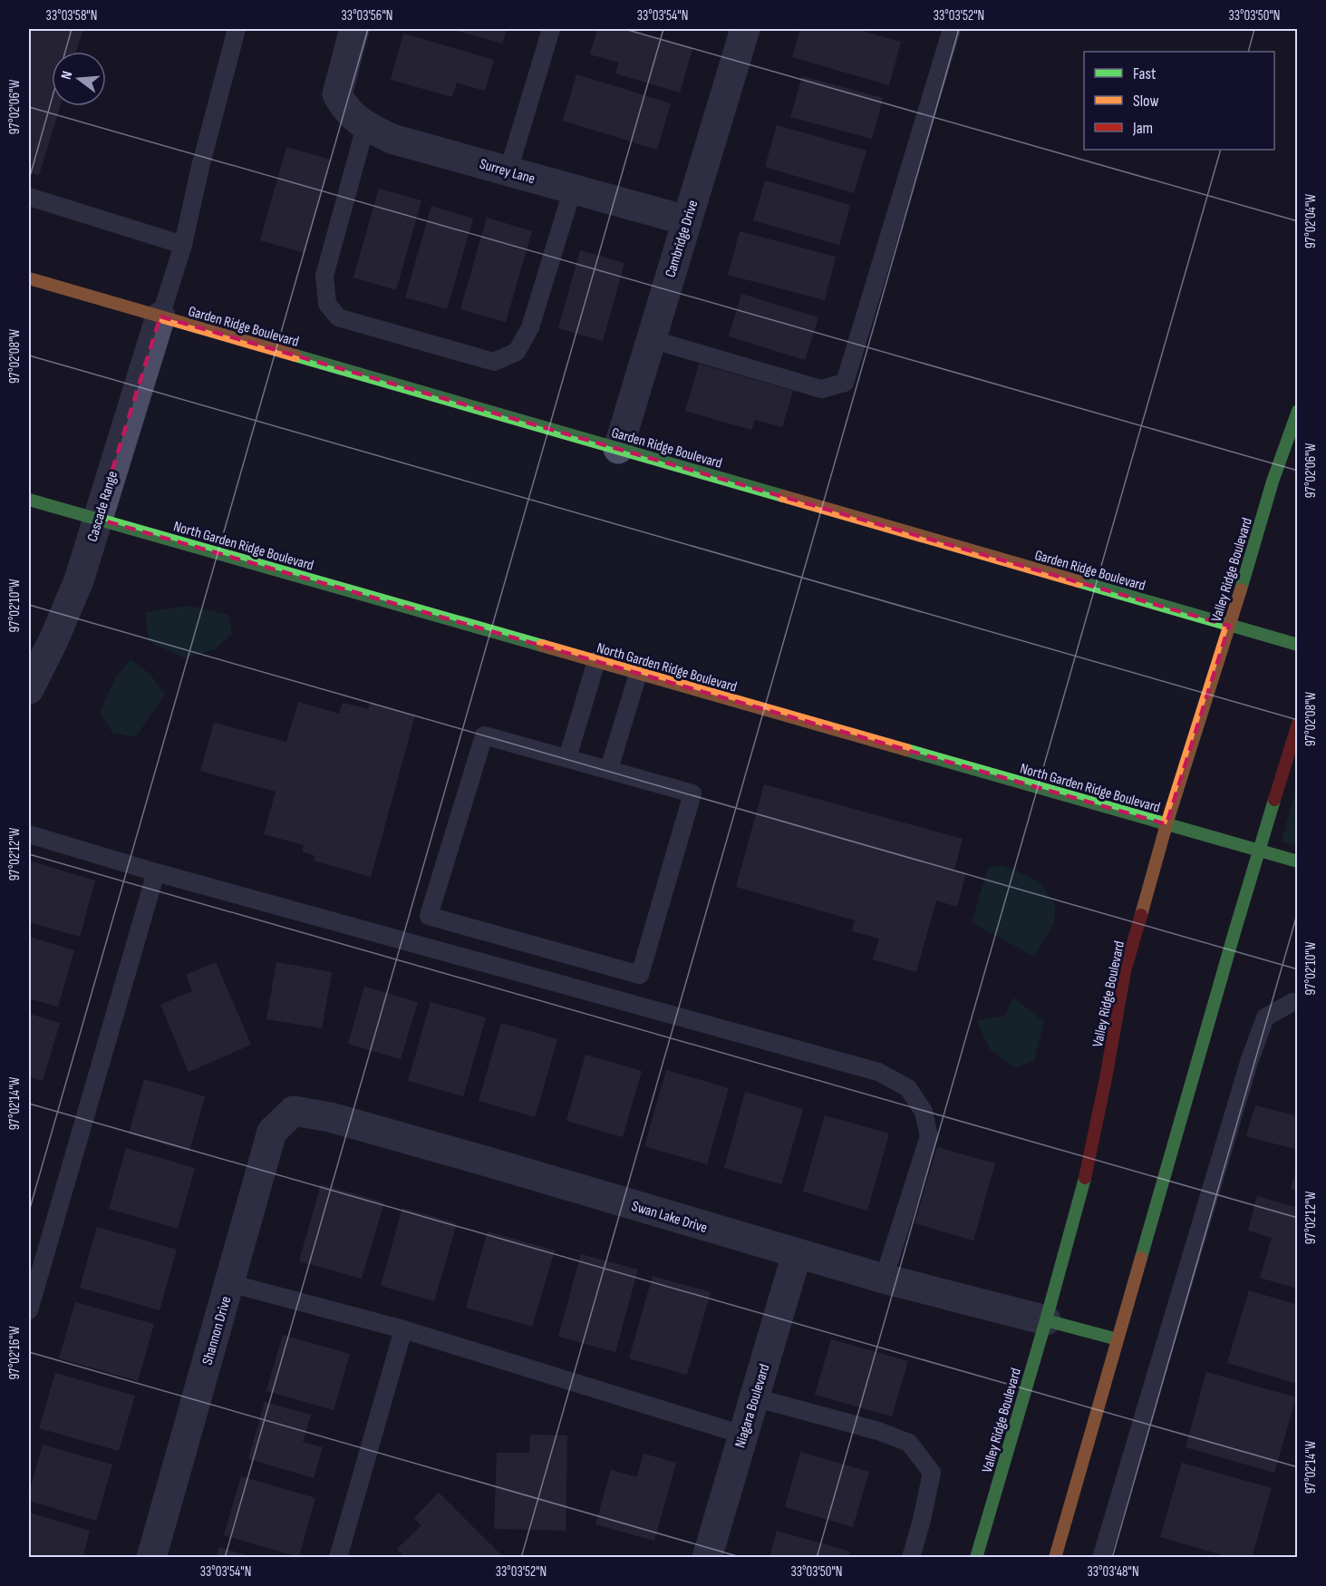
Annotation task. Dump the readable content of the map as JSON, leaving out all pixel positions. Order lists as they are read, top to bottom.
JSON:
{
  "streets": {
    "main road": ["Garden Ridge Boulevard", "North Garden Ridge Boulevard", "Valley Ridge Boulevard"],
    "street": [
      "Surrey Lane",
      "Cambridge Drive",
      "Cascade Range",
      "Swan Lake Drive",
      "Shannon Drive",
      "Niagara Boulevard"
    ]
  },
  "crossings": [
    ["Surrey Lane", "Cambridge Drive"],
    ["Cambridge Drive", "Garden Ridge Boulevard"],
    ["Garden Ridge Boulevard", "Cascade Range"],
    ["Garden Ridge Boulevard", "Valley Ridge Boulevard"],
    ["Cascade Range", "North Garden Ridge Boulevard"],
    ["North Garden Ridge Boulevard", "Valley Ridge Boulevard"],
    ["Valley Ridge Boulevard", "Swan Lake Drive"],
    ["Swan Lake Drive", "Shannon Drive"],
    ["Swan Lake Drive", "Niagara Boulevard"]
  ],
  "legend": ["Fast", "Slow", "Jam"],
  "north": "left",
  "coordinates": [
    "33°03'58\"N",
    "33°03'56\"N",
    "33°03'54\"N",
    "33°03'52\"N",
    "33°03'50\"N",
    "97°02'06\"W",
    "97°02'04\"W",
    "97°02'08\"W",
    "97°02'10\"W",
    "97°02'12\"W",
    "97°02'14\"W",
    "97°02'16\"W",
    "33°03'48\"N"
  ]
}
